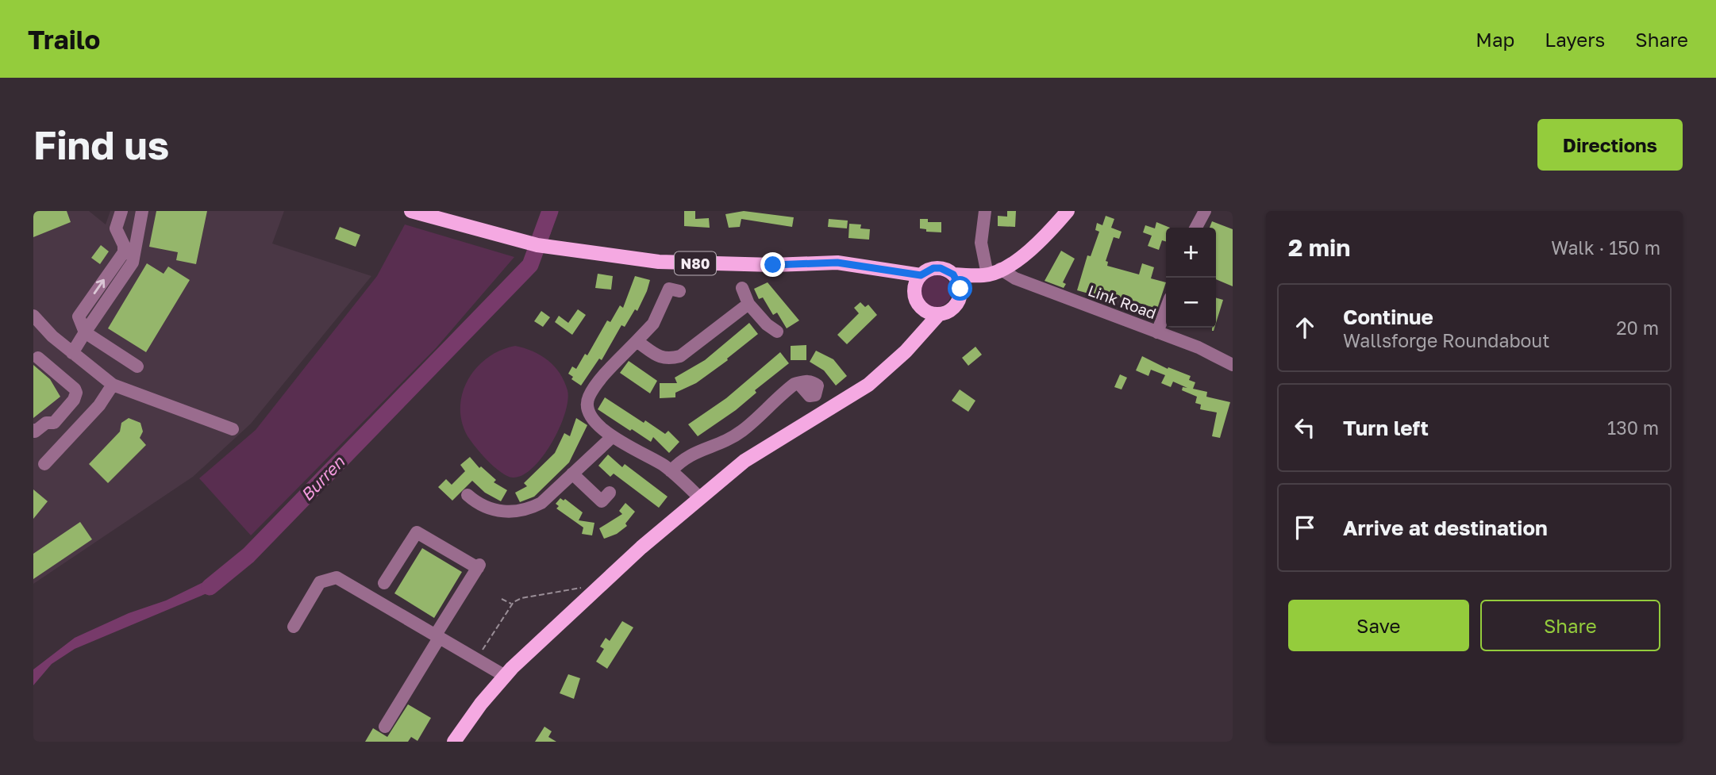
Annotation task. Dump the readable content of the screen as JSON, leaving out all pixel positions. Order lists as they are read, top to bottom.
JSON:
{
  "streets": {
    "main road": ["N80"],
    "street": ["Link Road"]
  },
  "crossings": [
    ["N80", "Link Road"]
  ],
  "water": ["Burren"],
  "page": {
    "header": "Trailo",
    "nav": ["Map", "Layers", "Share"],
    "buttons": [
      "Directions",
      ["Save", "Share"]
    ],
    "title": "Find us",
    "heading": ["2 min", "Walk · 150 m"],
    "map_buttons": ["+", "−"],
    "list": [
      ["Continue", "Wallsforge Roundabout", "20 m"],
      ["Turn left", "130 m"],
      "Arrive at destination"
    ]
  }
}
